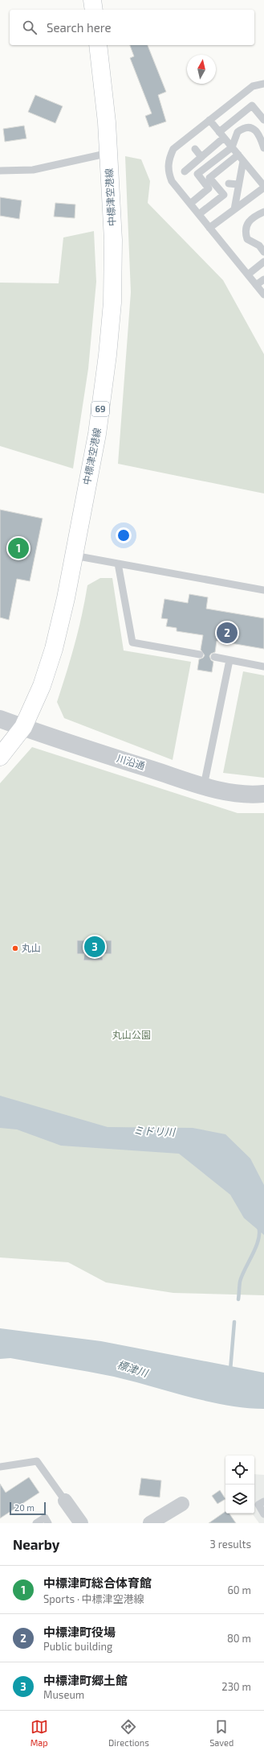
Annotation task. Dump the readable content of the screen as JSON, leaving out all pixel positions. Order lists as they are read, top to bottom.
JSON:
{
  "streets": {
    "main road": ["中標津空港線", "69"],
    "street": ["川沿通"]
  },
  "crossings": [
    ["中標津空港線", "川沿通"]
  ],
  "water": ["ミドリ川", "標津川"],
  "parks": ["丸山公園"],
  "places": ["丸山"],
  "scale_bar": "20 m",
  "north": "top",
  "page": {
    "search": "Search here",
    "pins": ["1", "2", "3"],
    "scale": "20 m",
    "heading": ["Nearby", "3 results"],
    "list": [
      {
        "mark": "1",
        "name": "中標津町総合体育館",
        "note": "Sports · 中標津空港線",
        "value": "60 m"
      },
      {
        "mark": "2",
        "name": "中標津町役場",
        "note": "Public building",
        "value": "80 m"
      },
      {
        "mark": "3",
        "name": "中標津町郷土館",
        "note": "Museum",
        "value": "230 m"
      }
    ],
    "nav": ["Map", "Directions", "Saved"]
  }
}
